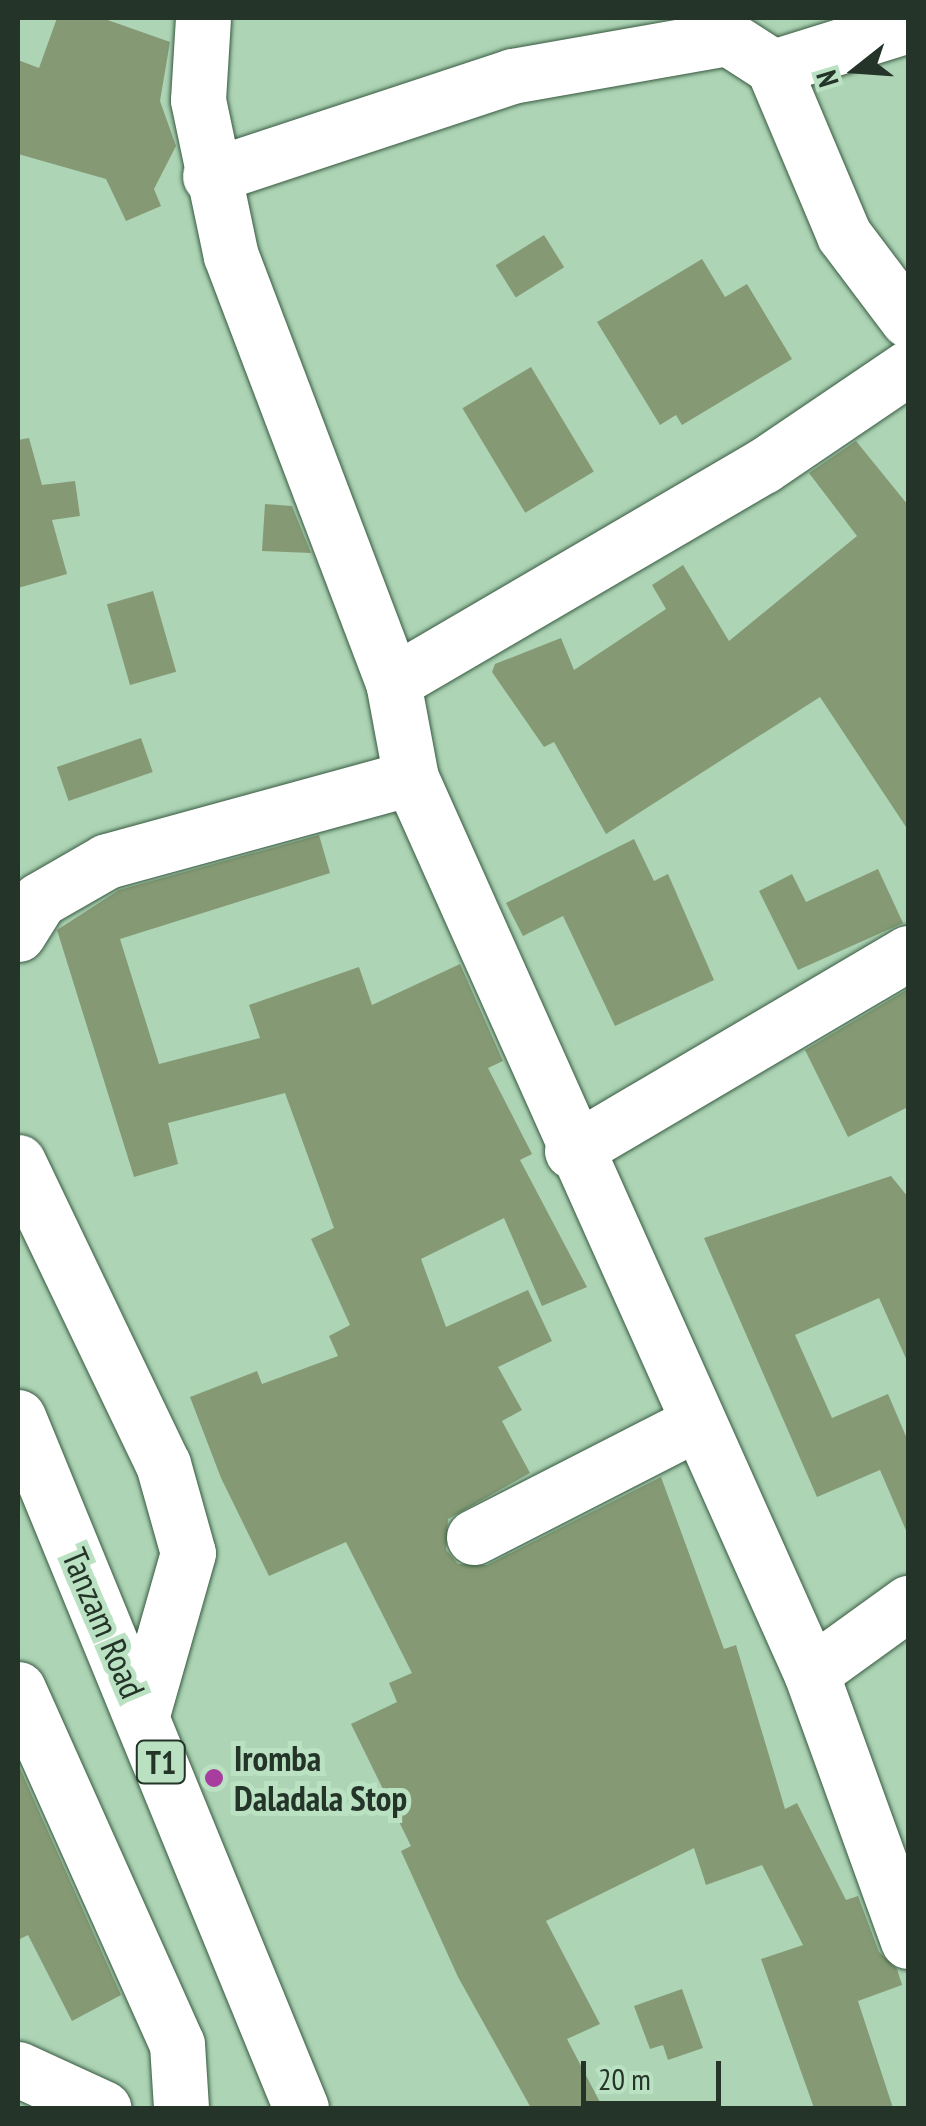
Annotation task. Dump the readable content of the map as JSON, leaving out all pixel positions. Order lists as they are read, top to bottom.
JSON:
{
  "streets": {
    "main road": ["Tanzam Road", "T1"]
  },
  "places": ["Iromba Daladala Stop"],
  "scale_bar": "20 m",
  "north": "left"
}
